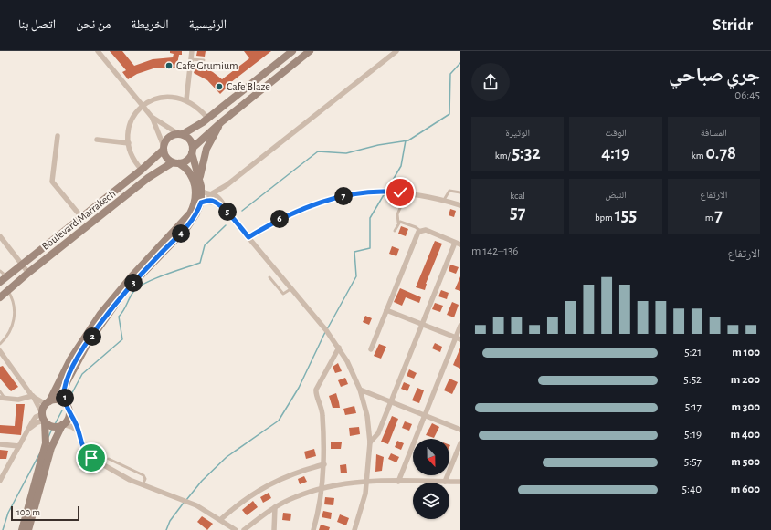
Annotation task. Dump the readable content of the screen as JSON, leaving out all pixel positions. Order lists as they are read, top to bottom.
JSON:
{
  "streets": {
    "street": ["Boulevard Marrakech"]
  },
  "places": ["Cafe Grumium", "Cafe Blaze"],
  "scale_bar": "100 m",
  "north": "bottom",
  "page": {
    "header": "Stridr",
    "nav": [
      "الرئيسية",
      "الخريطة",
      "من نحن",
      "اتصل بنا"
    ],
    "heading": ["جري صباحي", "06:45"],
    "stats": [
      ["المسافة", "0.78 km"],
      ["الوقت", "4:19"],
      ["الوتيرة", "5:32 /km"],
      ["الارتفاع", "7 m"],
      ["النبض", "155 bpm"],
      ["kcal", "57"]
    ],
    "pins": [
      "7",
      "5",
      "6",
      "4",
      "3",
      "2",
      "1"
    ],
    "chart": ["الارتفاع", "136–142 m"],
    "list": [
      {
        "name": "100 m",
        "note": "5:21"
      },
      {
        "name": "200 m",
        "note": "5:52"
      },
      {
        "name": "300 m",
        "note": "5:17"
      },
      {
        "name": "400 m",
        "note": "5:19"
      },
      {
        "name": "500 m",
        "note": "5:57"
      },
      {
        "name": "600 m",
        "note": "5:40"
      }
    ],
    "scale": "100 m"
  }
}
